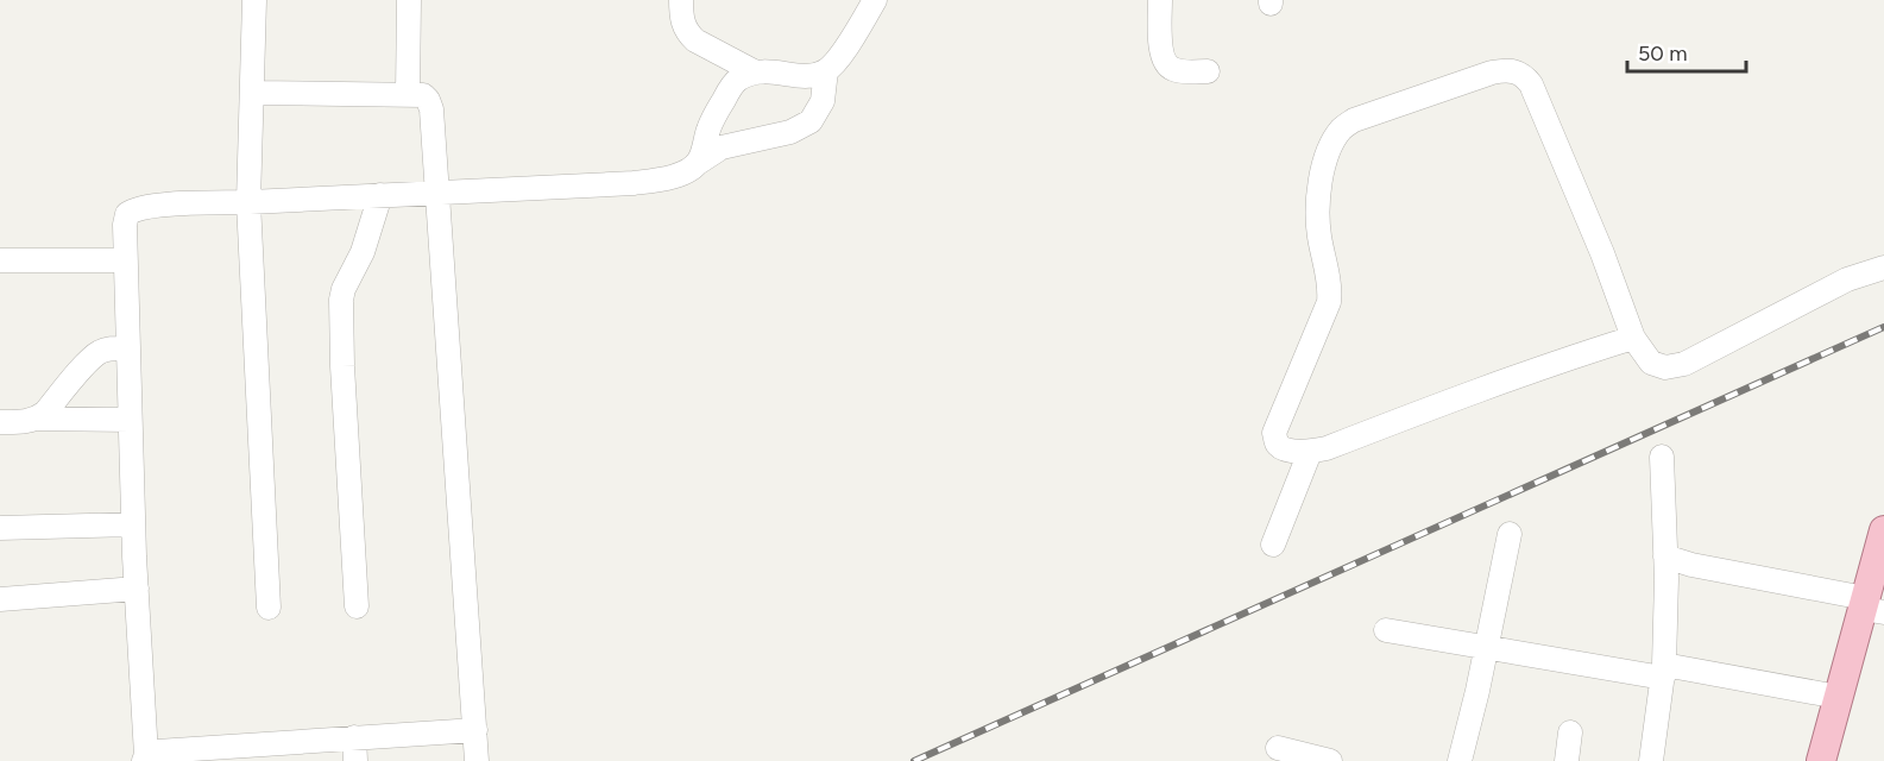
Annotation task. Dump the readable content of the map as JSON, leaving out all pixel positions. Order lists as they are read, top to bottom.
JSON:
{
  "scale_bar": "50 m"
}
